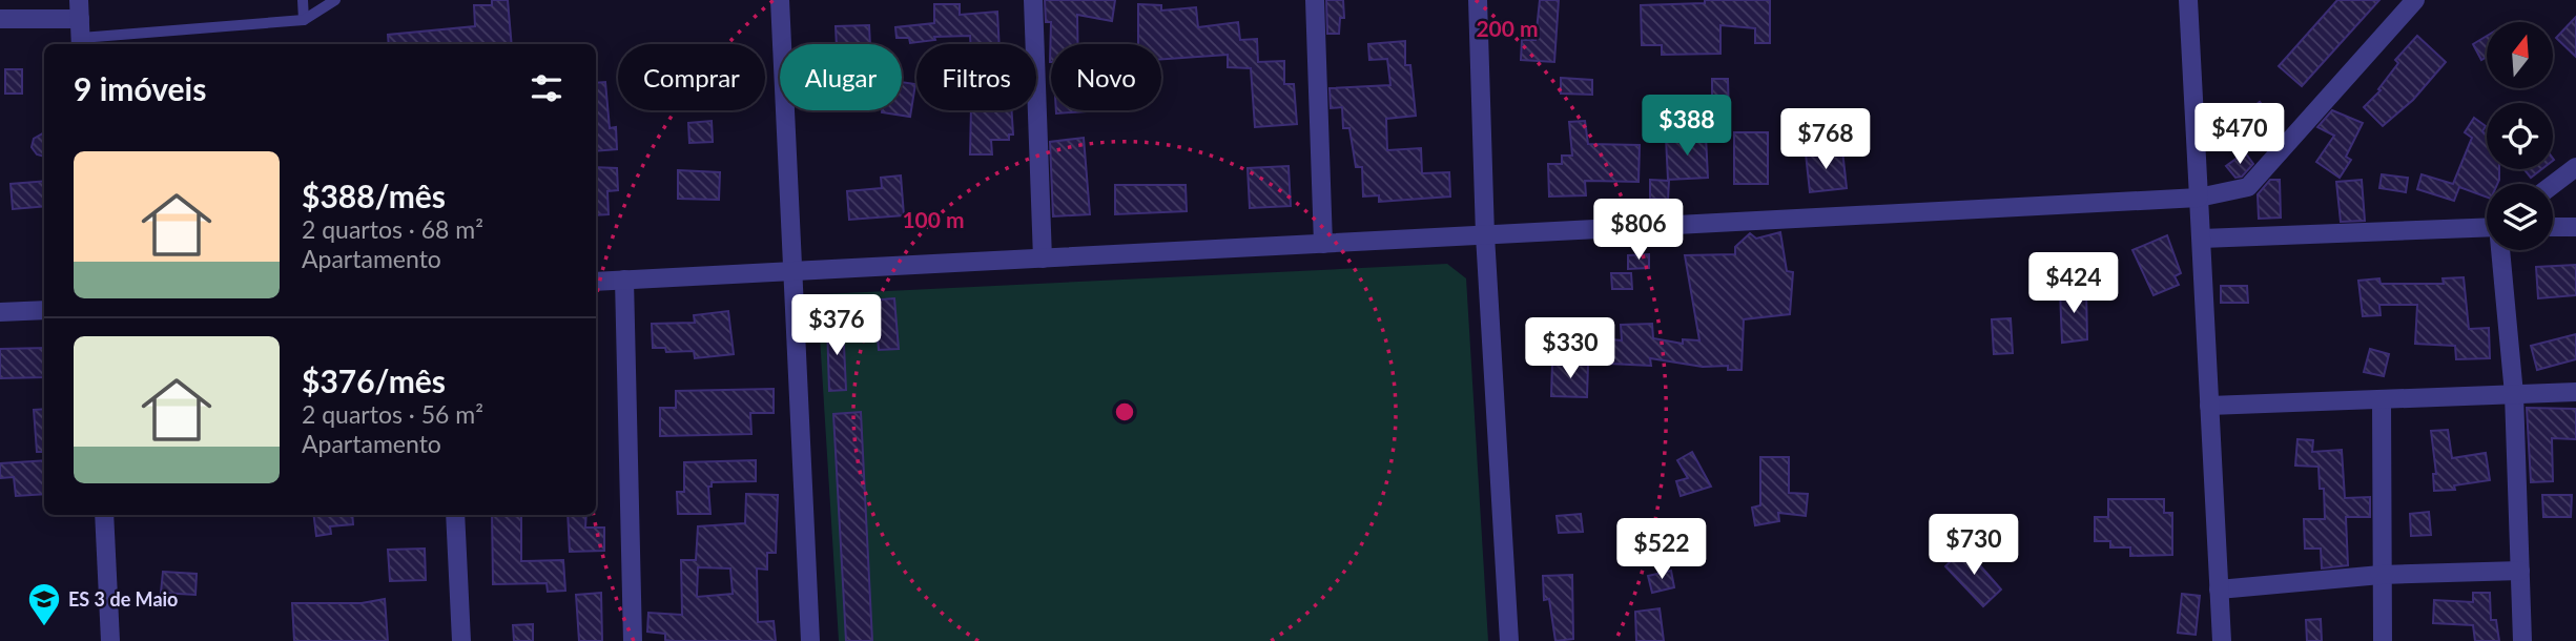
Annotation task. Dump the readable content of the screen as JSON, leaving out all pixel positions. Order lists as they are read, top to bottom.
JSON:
{
  "places": {
    "school or university": ["ES 3 de Maio"]
  },
  "north": "top",
  "page": {
    "chip": [
      "Comprar",
      "Alugar",
      "Filtros",
      "Novo"
    ],
    "heading": "9 imóveis",
    "price": [
      "$388",
      "$470",
      "$768",
      "$806",
      "$424",
      "$376",
      "$330",
      "$730",
      "$522"
    ],
    "list": [
      {
        "name": "$388/mês",
        "note": "2 quartos · 68 m² · Apartamento"
      },
      {
        "name": "$376/mês",
        "note": "2 quartos · 56 m² · Apartamento"
      }
    ]
  },
  "rings": ["200 m", "100 m"]
}
